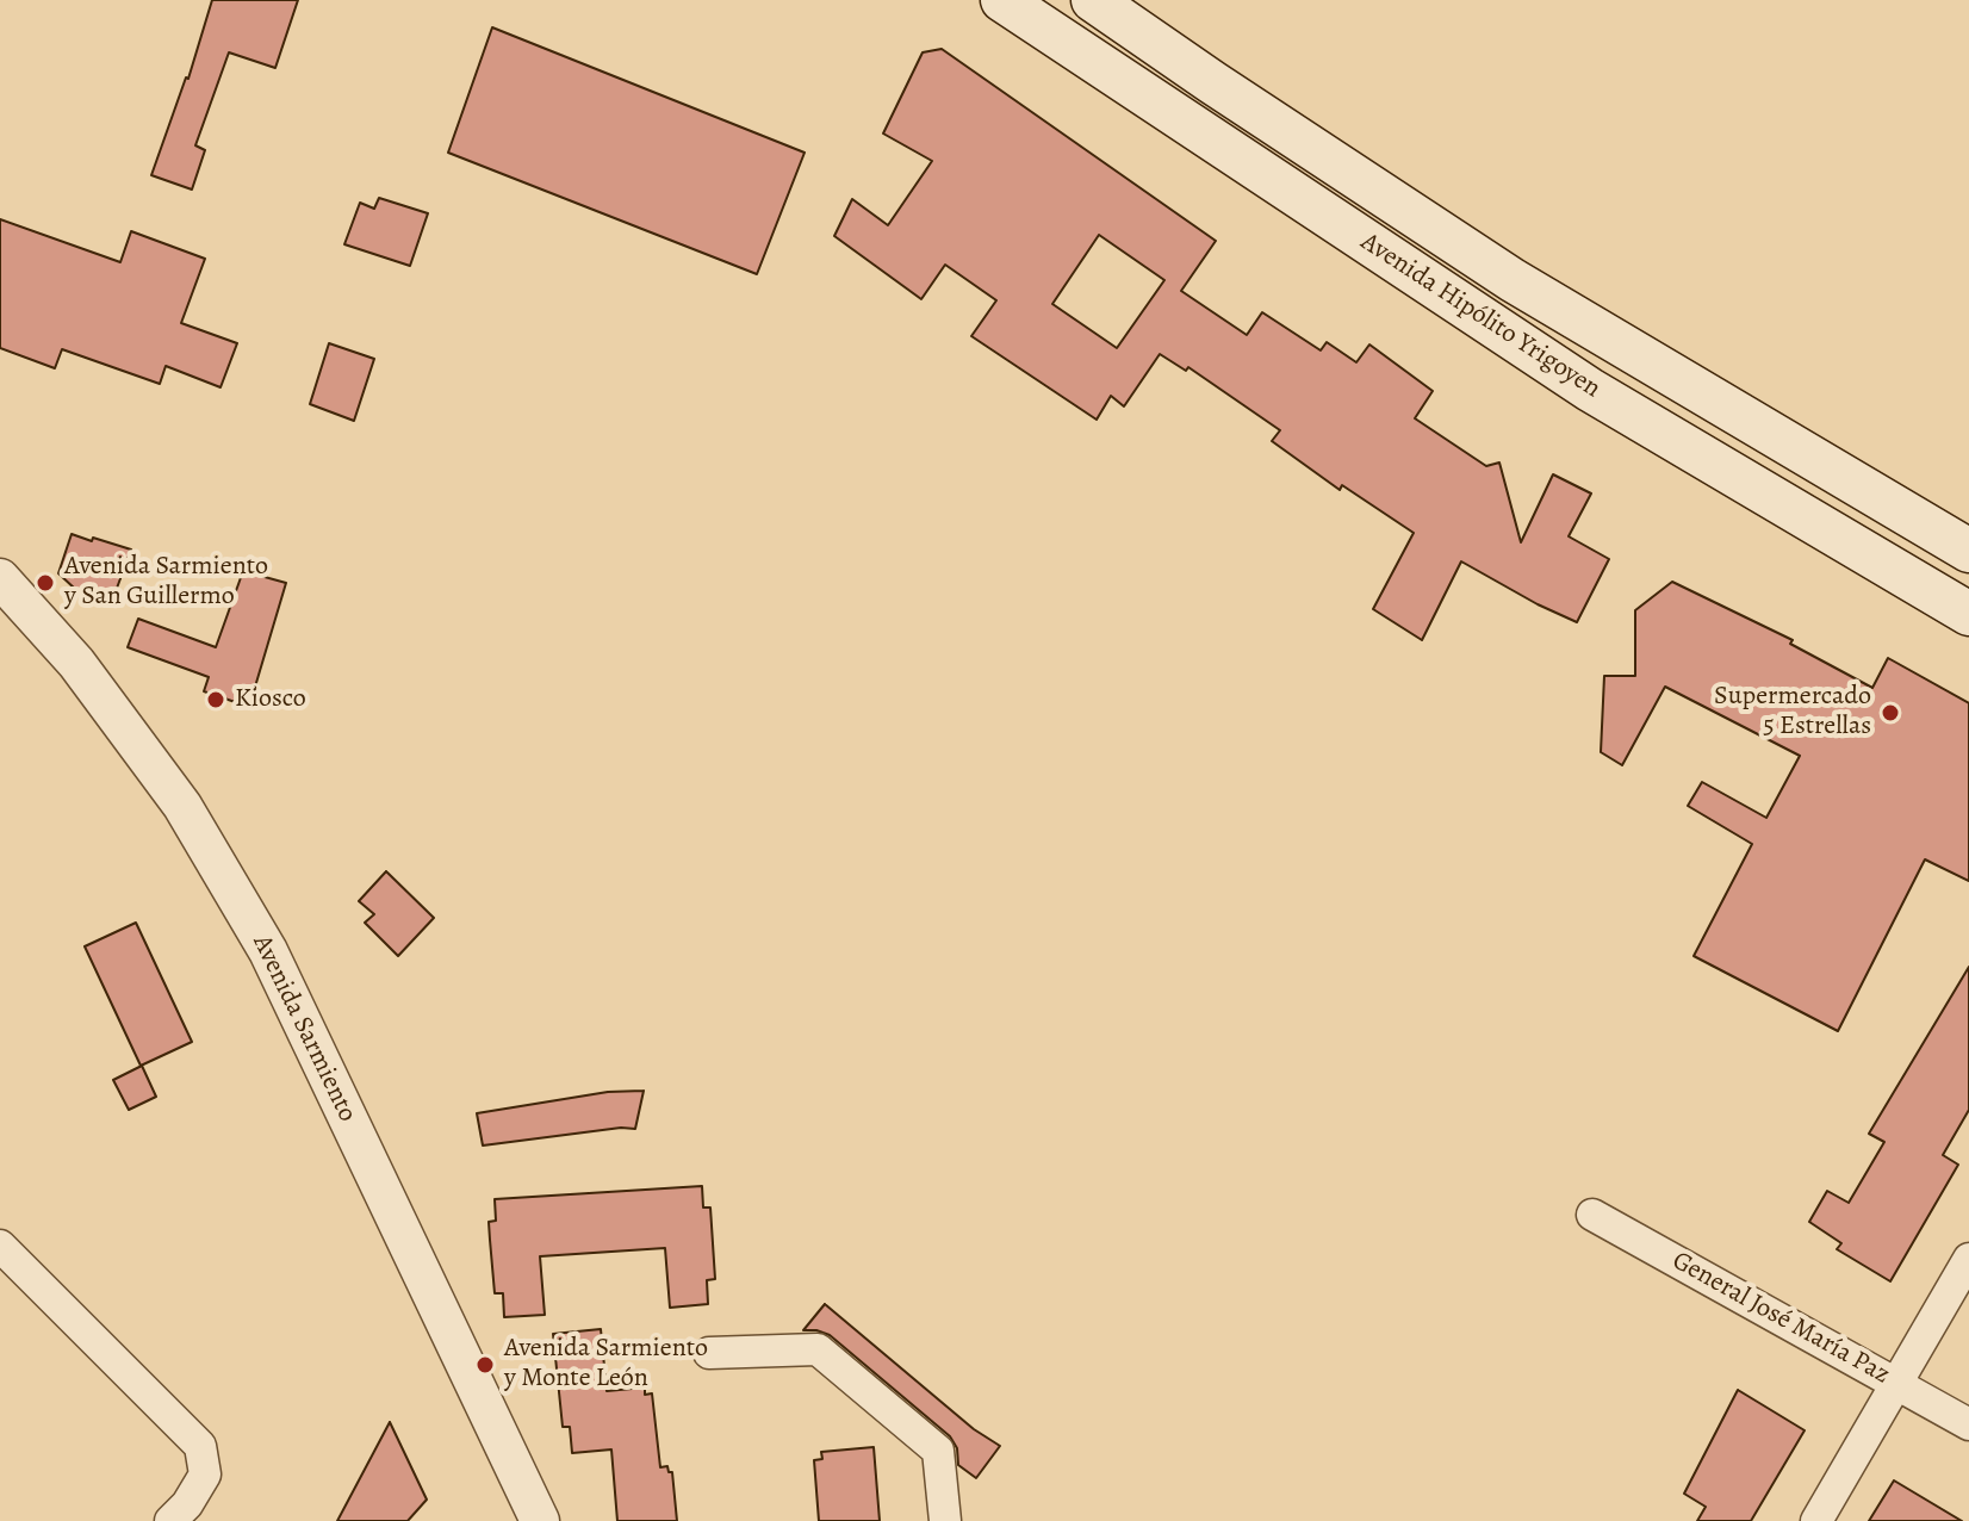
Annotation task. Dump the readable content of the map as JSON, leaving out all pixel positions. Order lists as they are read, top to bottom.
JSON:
{
  "streets": {
    "main road": ["Avenida Hipólito Yrigoyen"],
    "street": ["Avenida Sarmiento", "General José María Paz"]
  },
  "places": [
    "Avenida Sarmiento y San Guillermo",
    "Kiosco",
    "Supermercado 5 Estrellas",
    "Avenida Sarmiento y Monte León"
  ]
}
